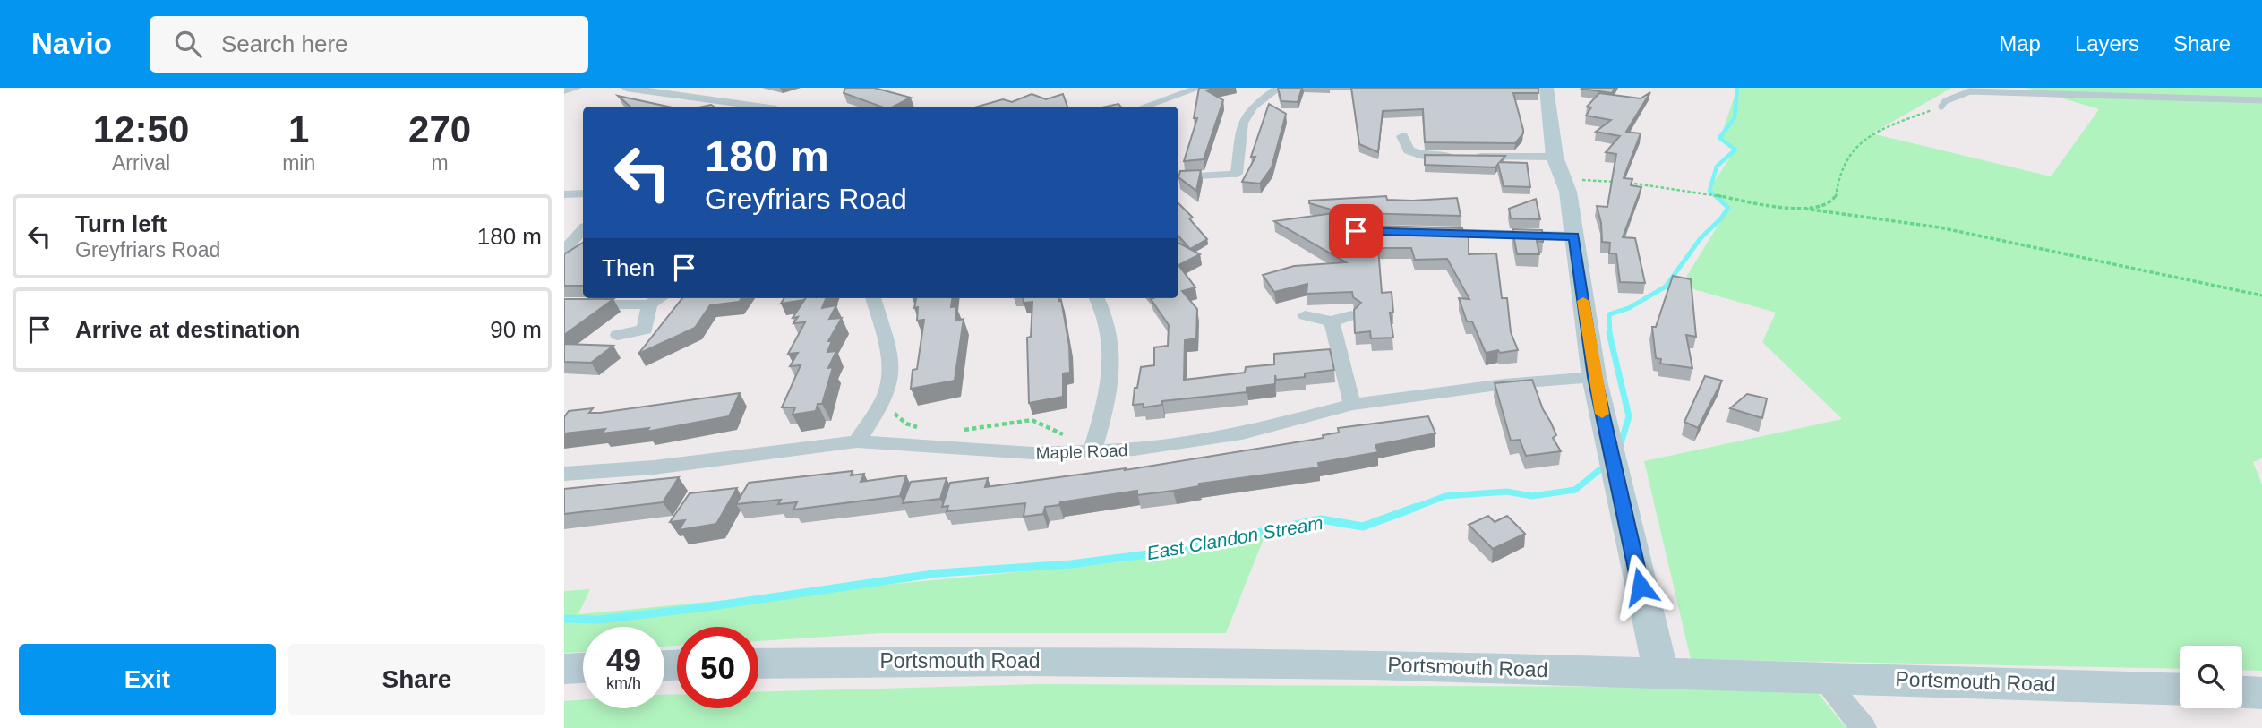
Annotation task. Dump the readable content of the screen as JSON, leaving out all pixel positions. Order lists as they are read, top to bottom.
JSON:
{
  "streets": {
    "main road": ["Portsmouth Road"],
    "street": ["Maple Road"]
  },
  "water": ["East Clandon Stream"],
  "page": {
    "header": "Navio",
    "search": "Search here",
    "nav": ["Map", "Layers", "Share"],
    "eta": [
      "12:50",
      "Arrival",
      "1",
      "min",
      "270",
      "m"
    ],
    "turn": ["180 m", "Greyfriars Road"],
    "list": [
      {
        "name": "Turn left",
        "note": "Greyfriars Road",
        "value": "180 m"
      },
      {
        "name": "Arrive at destination",
        "value": "90 m"
      }
    ],
    "then": "Then",
    "speed": "49 km/h",
    "limit": "50",
    "buttons": ["Exit", "Share"]
  }
}
